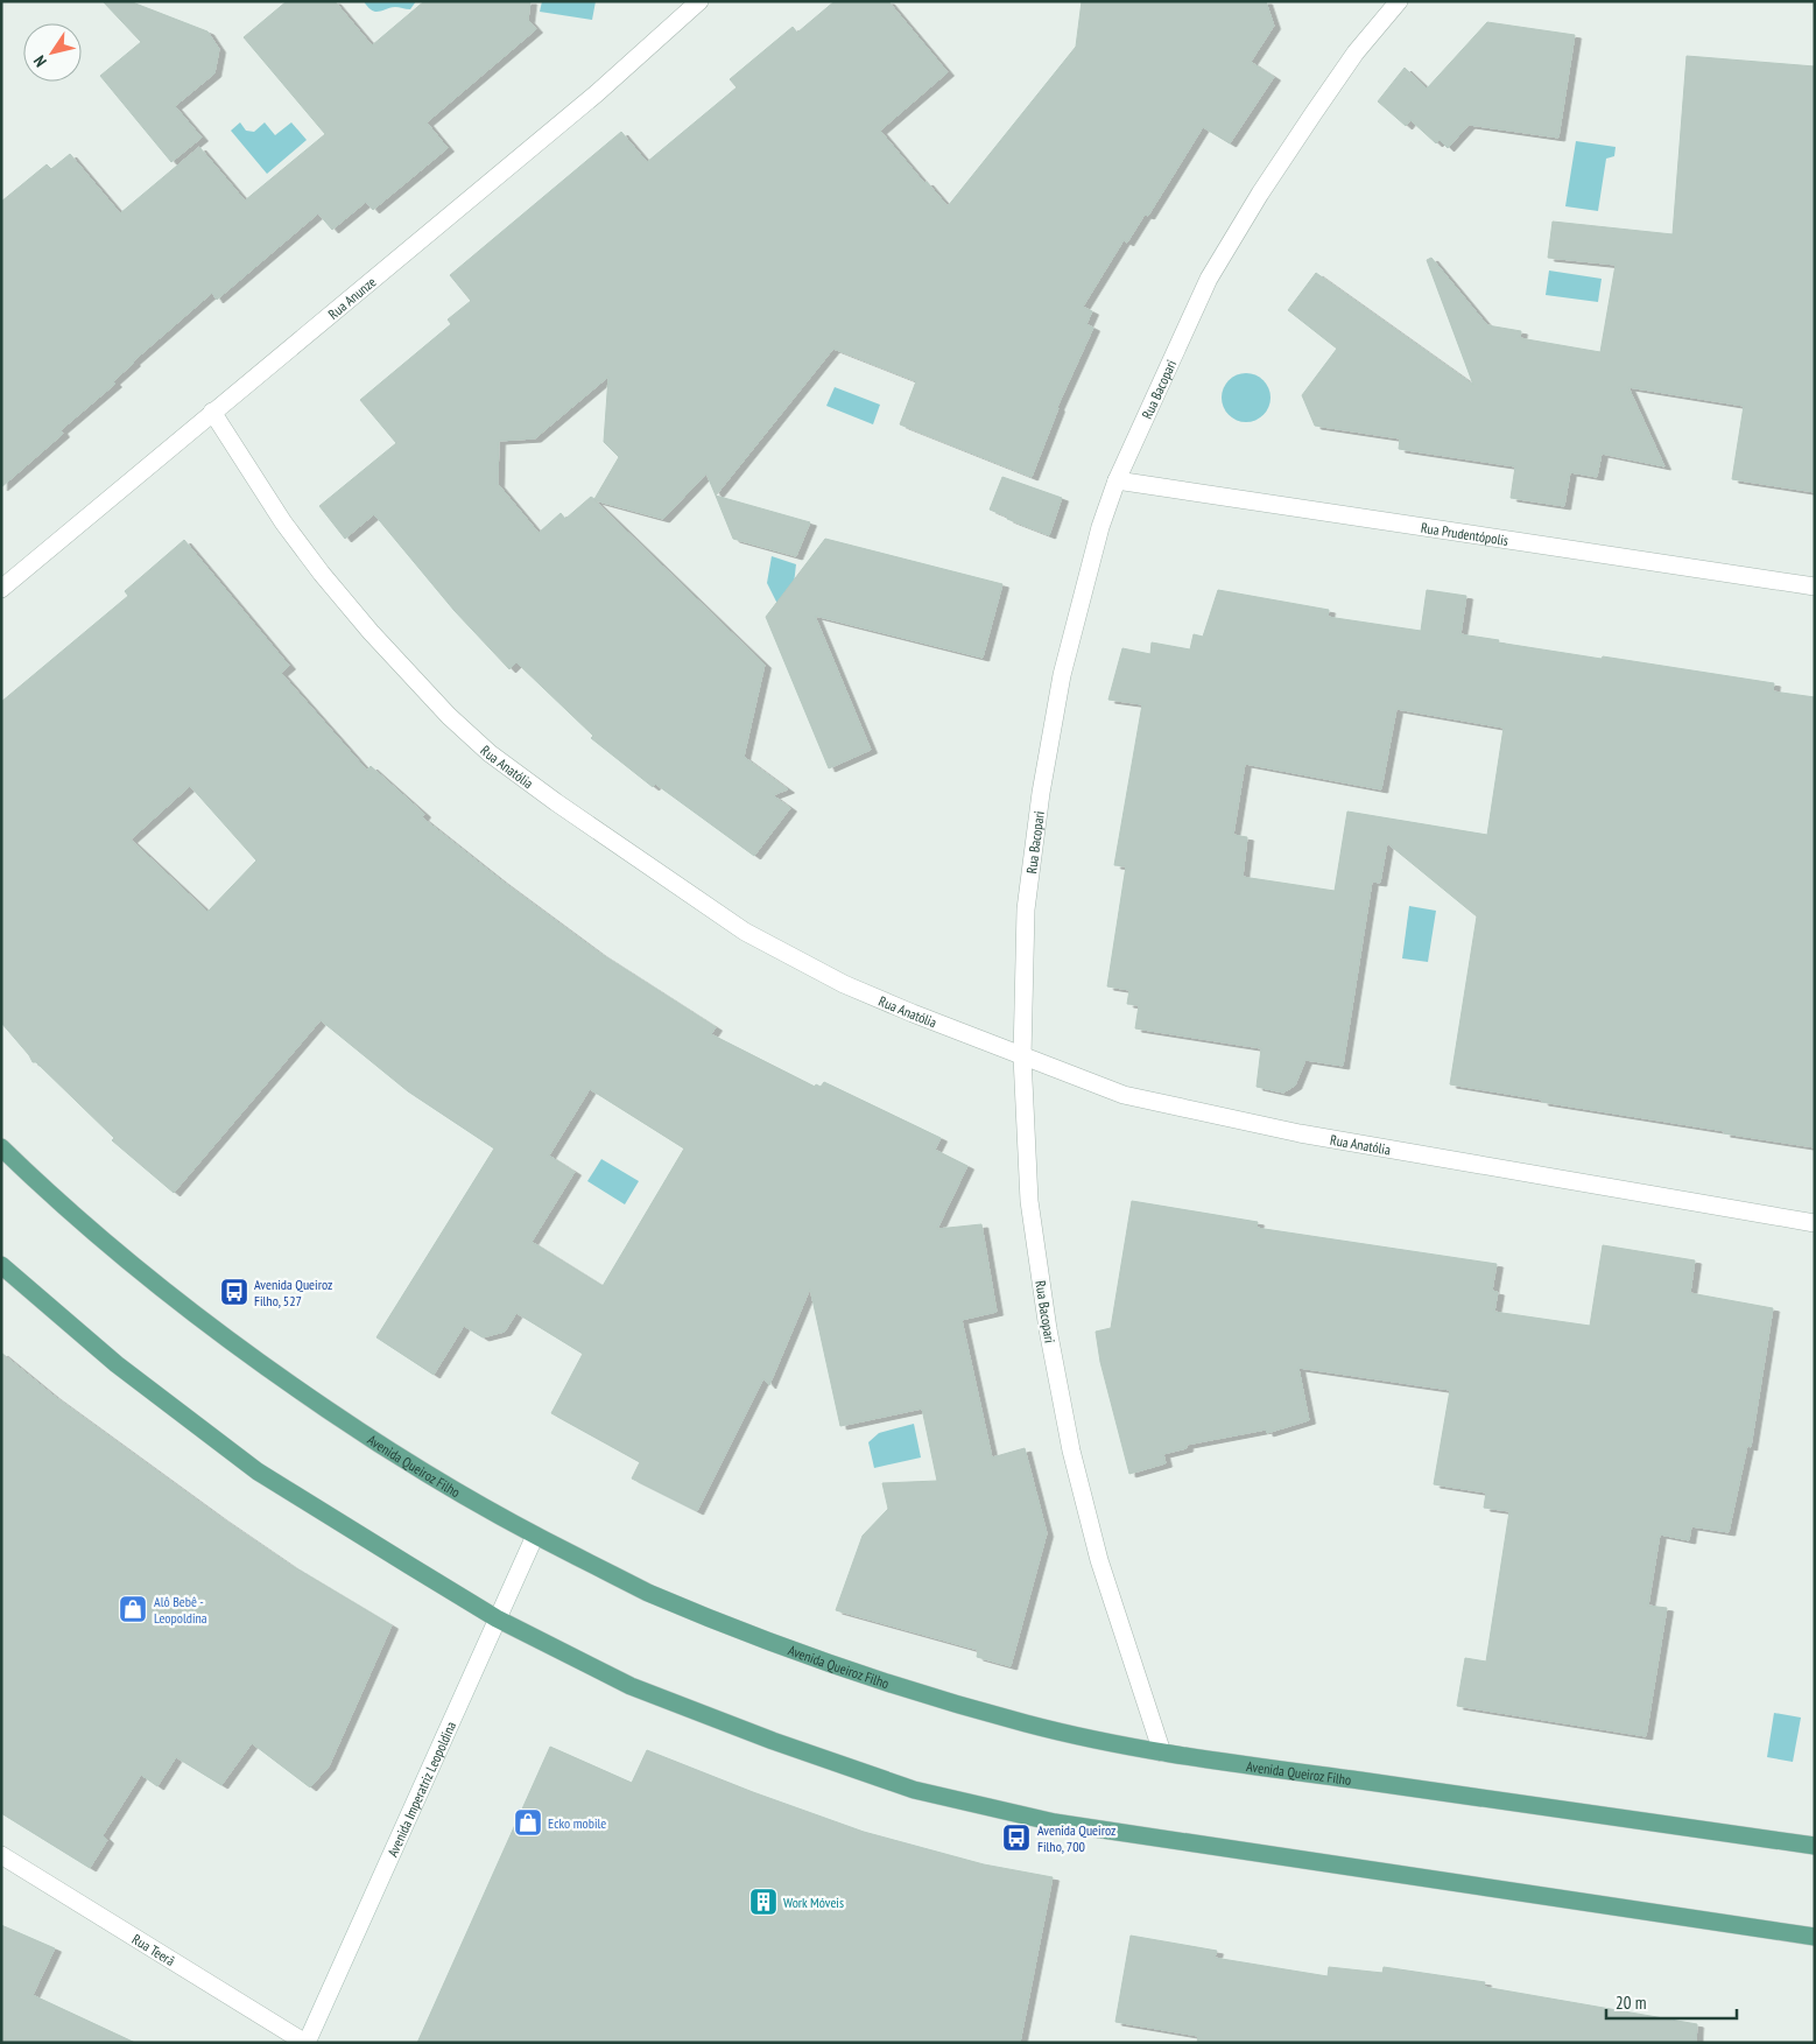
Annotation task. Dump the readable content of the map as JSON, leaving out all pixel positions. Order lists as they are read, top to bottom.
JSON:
{
  "streets": {
    "main road": ["Avenida Queiroz Filho"],
    "street": [
      "Rua Anunze",
      "Rua Bacopari",
      "Rua Prudentópolis",
      "Rua Anatólia",
      "Avenida Imperatriz Leopoldina",
      "Rua Teerã"
    ]
  },
  "crossings": [
    ["Rua Anunze", "Rua Anatólia"],
    ["Rua Bacopari", "Rua Prudentópolis"],
    ["Rua Bacopari", "Rua Anatólia"],
    ["Rua Bacopari", "Avenida Queiroz Filho"],
    ["Avenida Queiroz Filho", "Avenida Imperatriz Leopoldina"],
    ["Avenida Imperatriz Leopoldina", "Rua Teerã"]
  ],
  "places": {
    "bus stop": ["Avenida Queiroz Filho, 527", "Avenida Queiroz Filho, 700"],
    "shop": ["Alô Bebê - Leopoldina", "Ecko mobile"],
    "building": ["Work Móveis"]
  },
  "scale_bar": "20 m",
  "north": "bottom left"
}
